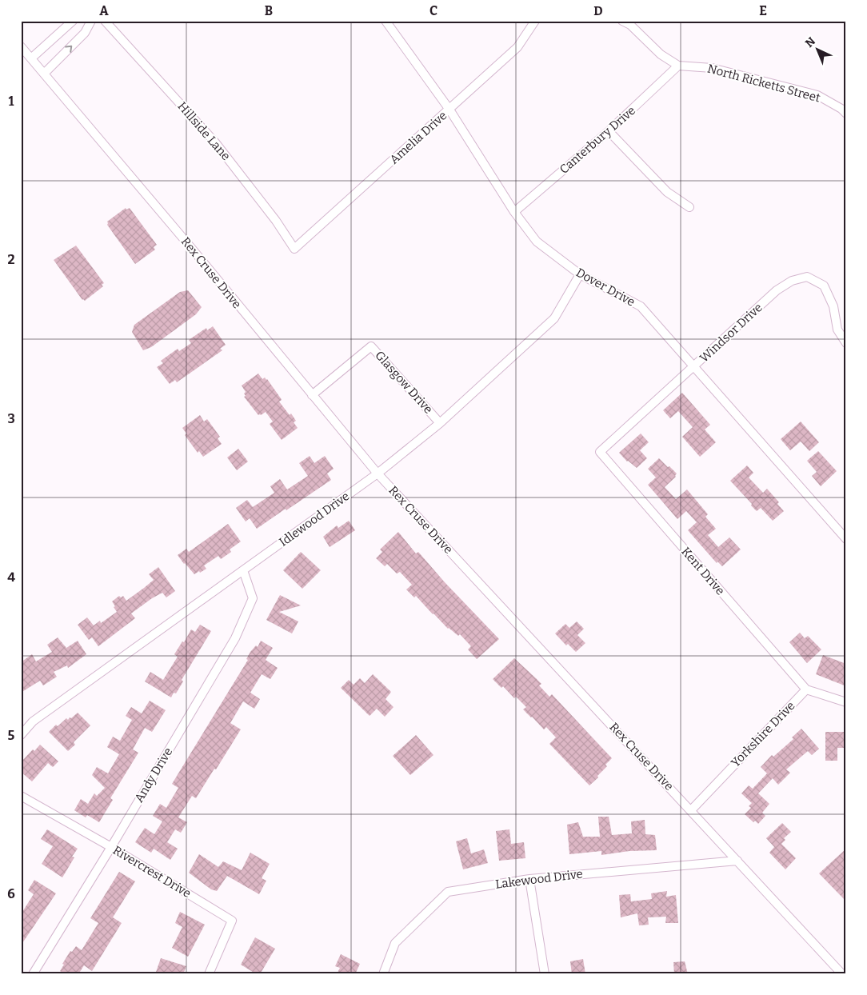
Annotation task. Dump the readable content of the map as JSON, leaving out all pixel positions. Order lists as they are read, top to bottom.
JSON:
{
  "streets": {
    "street": [
      "North Ricketts Street",
      "Hillside Lane",
      "Amelia Drive",
      "Canterbury Drive",
      "Rex Cruse Drive",
      "Dover Drive",
      "Windsor Drive",
      "Glasgow Drive",
      "Idlewood Drive",
      "Kent Drive",
      "Yorkshire Drive",
      "Andy Drive",
      "Rivercrest Drive",
      "Lakewood Drive"
    ]
  },
  "crossings": [
    ["North Ricketts Street", "Canterbury Drive"],
    ["Hillside Lane", "Amelia Drive"],
    ["Amelia Drive", "Dover Drive"],
    ["Canterbury Drive", "Dover Drive"],
    ["Rex Cruse Drive", "Glasgow Drive"],
    ["Rex Cruse Drive", "Idlewood Drive"],
    ["Rex Cruse Drive", "Yorkshire Drive"],
    ["Rex Cruse Drive", "Lakewood Drive"],
    ["Dover Drive", "Windsor Drive"],
    ["Dover Drive", "Idlewood Drive"],
    ["Windsor Drive", "Kent Drive"],
    ["Glasgow Drive", "Idlewood Drive"],
    ["Idlewood Drive", "Andy Drive"],
    ["Kent Drive", "Yorkshire Drive"],
    ["Andy Drive", "Rivercrest Drive"]
  ],
  "north": "top left",
  "grid": {
    "columns": [
      "A",
      "B",
      "C",
      "D",
      "E"
    ],
    "rows": [
      "1",
      "2",
      "3",
      "4",
      "5",
      "6"
    ]
  }
}
